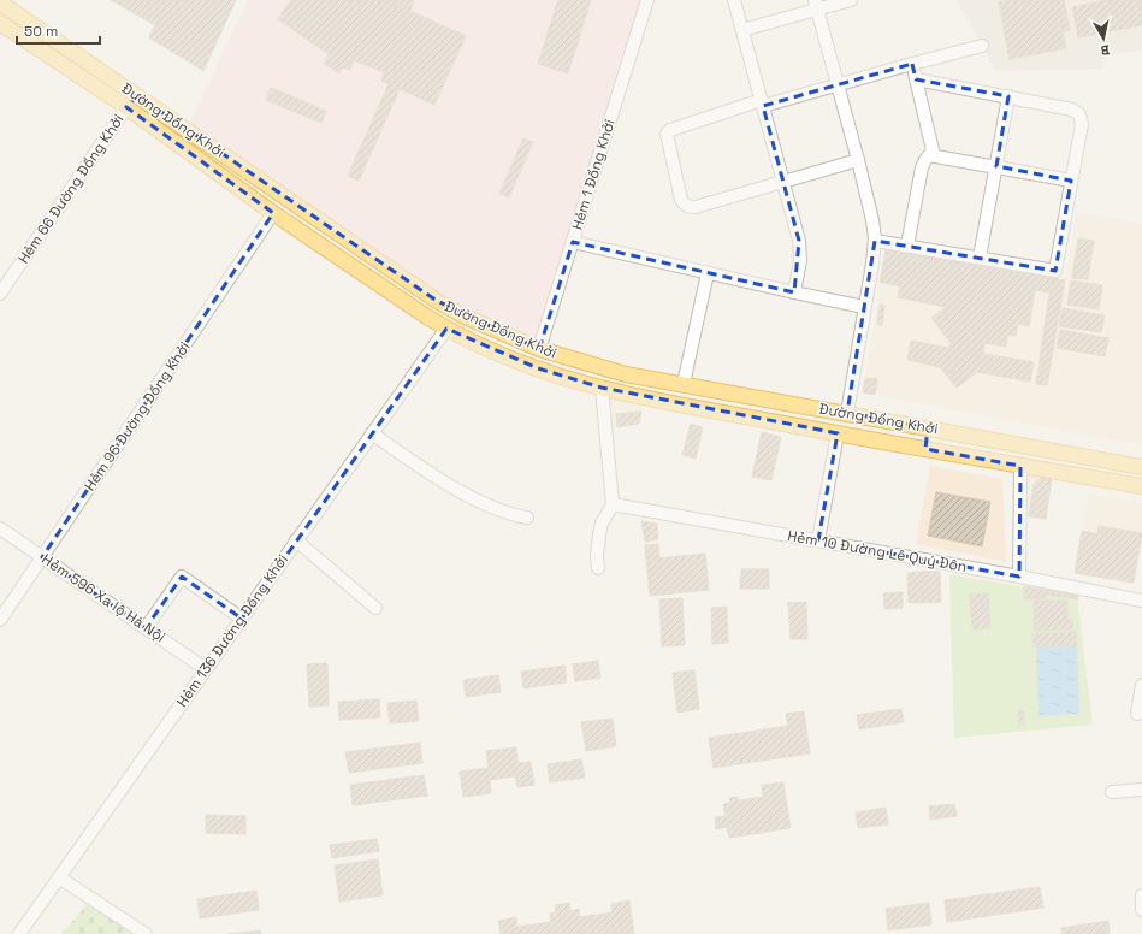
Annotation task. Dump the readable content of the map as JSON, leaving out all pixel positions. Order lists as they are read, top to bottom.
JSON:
{
  "streets": {
    "main road": ["Đường Đồng Khởi"],
    "street": [
      "Hẻm 1 Đồng Khởi",
      "Hẻm 66 Đường Đồng Khởi",
      "Hẻm 96 Đường Đồng Khởi",
      "Hẻm 10 Đường Lê Quý Đôn",
      "Hẻm 596 Xa lộ Hà Nội",
      "Hẻm 136 Đường Đồng Khởi"
    ]
  },
  "crossings": [
    ["Đường Đồng Khởi", "Hẻm 1 Đồng Khởi"],
    ["Đường Đồng Khởi", "Hẻm 66 Đường Đồng Khởi"],
    ["Đường Đồng Khởi", "Hẻm 96 Đường Đồng Khởi"],
    ["Đường Đồng Khởi", "Hẻm 136 Đường Đồng Khởi"],
    ["Hẻm 96 Đường Đồng Khởi", "Hẻm 596 Xa lộ Hà Nội"],
    ["Hẻm 596 Xa lộ Hà Nội", "Hẻm 136 Đường Đồng Khởi"]
  ],
  "scale_bar": "50 m",
  "north": "bottom"
}
